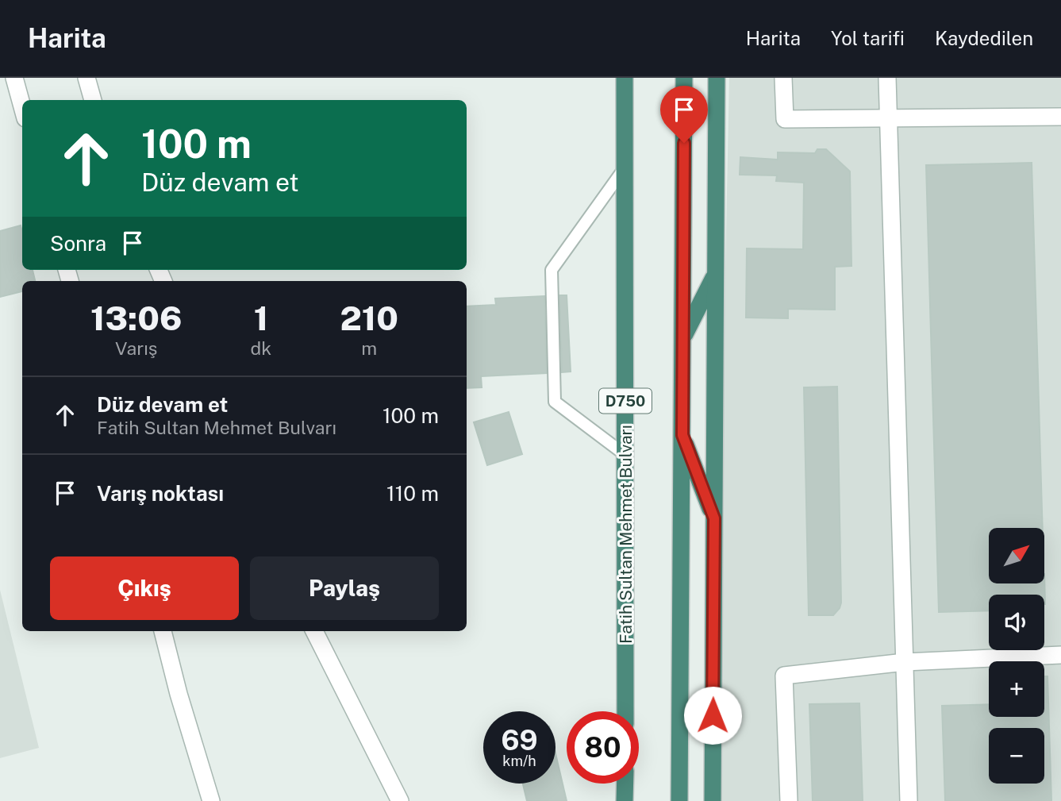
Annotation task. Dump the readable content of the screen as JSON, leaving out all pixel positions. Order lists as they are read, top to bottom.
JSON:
{
  "streets": {
    "highway": ["D750", "Fatih Sultan Mehmet Bulvarı"]
  },
  "north": "top right",
  "page": {
    "header": "Harita",
    "nav": ["Harita", "Yol tarifi", "Kaydedilen"],
    "turn": ["100 m", "Düz devam et"],
    "then": "Sonra",
    "eta": [
      "13:06",
      "Varış",
      "1",
      "dk",
      "210",
      "m"
    ],
    "list": [
      {
        "name": "Düz devam et",
        "note": "Fatih Sultan Mehmet Bulvarı",
        "value": "100 m"
      },
      {
        "name": "Varış noktası",
        "value": "110 m"
      }
    ],
    "map_buttons": ["+", "−"],
    "buttons": ["Çıkış", "Paylaş"],
    "speed": "69 km/h",
    "limit": "80"
  }
}
